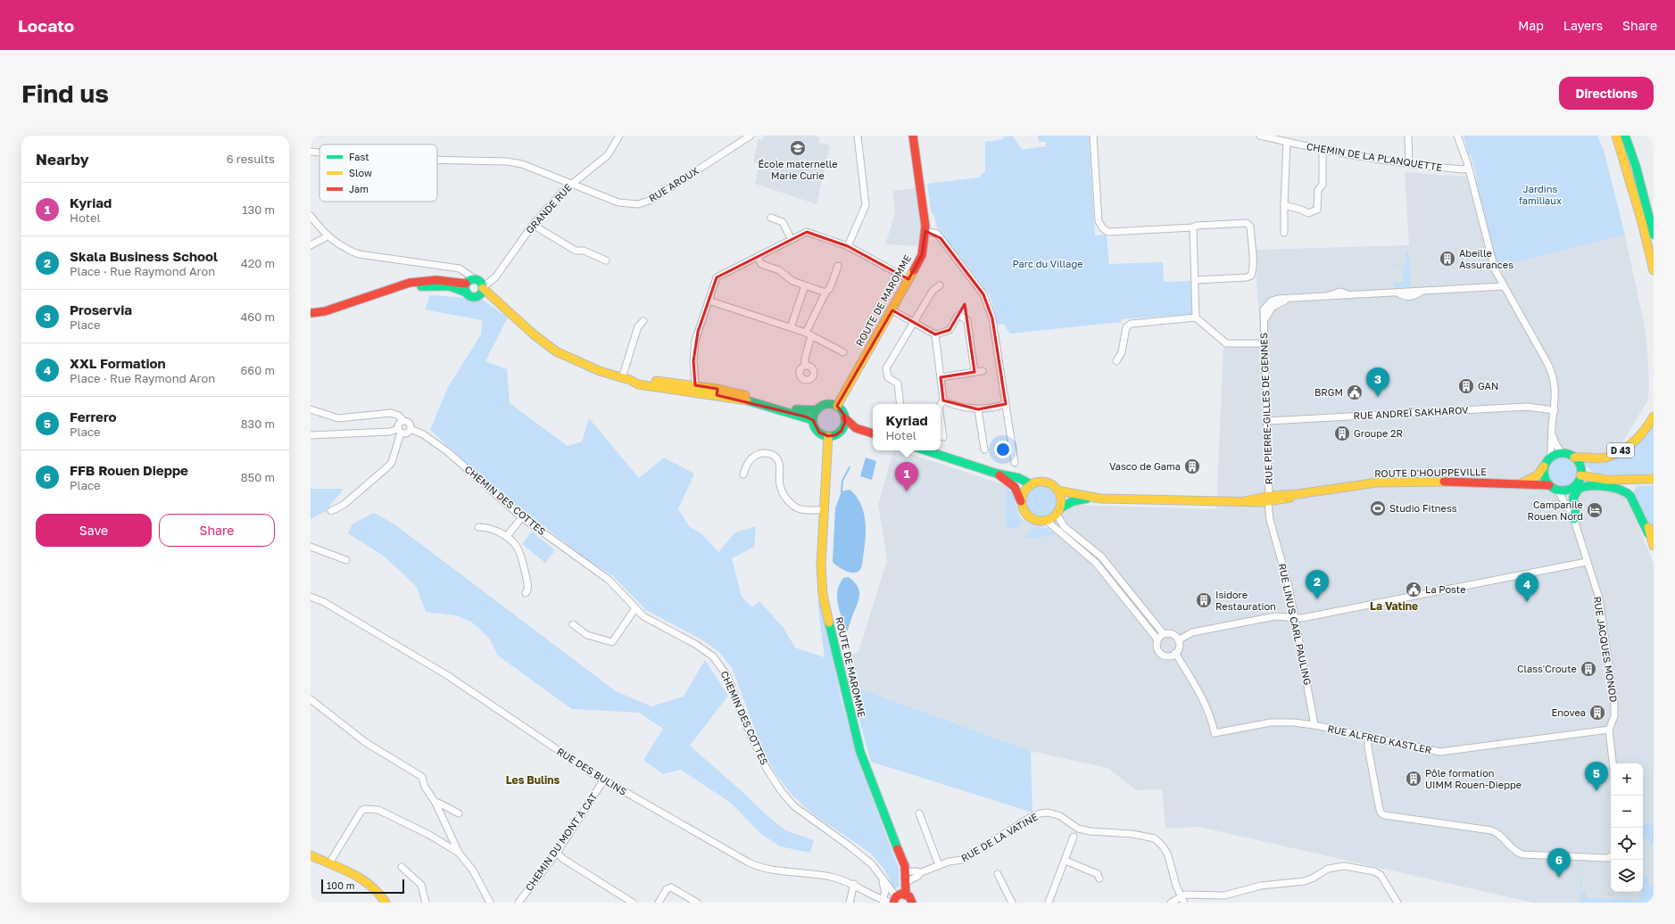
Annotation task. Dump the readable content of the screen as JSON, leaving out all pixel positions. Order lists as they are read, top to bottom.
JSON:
{
  "streets": {
    "main road": ["ROUTE DE MAROMME", "D 43", "ROUTE D'HOUPPEVILLE"],
    "street": [
      "CHEMIN DE LA PLANQUETTE",
      "RUE AROUX",
      "GRANDE RUE",
      "RUE PIERRE-GILLES DE GENNES",
      "RUE ANDREÏ SAKHAROV",
      "CHEMIN DES COTTES",
      "RUE LINUS CARL PAULING",
      "RUE JACQUES MONOD",
      "RUE ALFRED KASTLER",
      "RUE DES BULINS",
      "RUE DE LA VATINE",
      "CHEMIN DU MONT À CAT"
    ]
  },
  "crossings": [
    ["RUE AROUX", "GRANDE RUE"],
    ["ROUTE DE MAROMME", "RUE DE LA VATINE"],
    ["RUE PIERRE-GILLES DE GENNES", "RUE ANDREÏ SAKHAROV"],
    ["RUE PIERRE-GILLES DE GENNES", "ROUTE D'HOUPPEVILLE"],
    ["RUE PIERRE-GILLES DE GENNES", "RUE LINUS CARL PAULING"],
    ["D 43", "ROUTE D'HOUPPEVILLE"],
    ["D 43", "RUE JACQUES MONOD"],
    ["ROUTE D'HOUPPEVILLE", "RUE LINUS CARL PAULING"],
    ["ROUTE D'HOUPPEVILLE", "RUE JACQUES MONOD"],
    ["CHEMIN DES COTTES", "RUE DES BULINS"],
    ["RUE LINUS CARL PAULING", "RUE ALFRED KASTLER"],
    ["RUE JACQUES MONOD", "RUE ALFRED KASTLER"],
    ["RUE DES BULINS", "CHEMIN DU MONT À CAT"]
  ],
  "districts": ["La Vatine", "Les Bulins"],
  "parks": ["Jardins familiaux", "Parc du Village"],
  "places": {
    "school or university": ["École maternelle Marie Curie"],
    "building": [
      "Abeille Assurances",
      "GAN",
      "Groupe 2R",
      "Vasco de Gama",
      "Isidore Restauration",
      "Class'Croute",
      "Enovea",
      "Pôle formation UIMM Rouen-Dieppe"
    ],
    "public building": ["BRGM", "La Poste"],
    "sports": ["Studio Fitness"],
    "hotel": ["Campanile Rouen Nord"]
  },
  "legend": ["Fast", "Slow", "Jam"],
  "scale_bar": "100 m",
  "page": {
    "header": "Locato",
    "nav": ["Map", "Layers", "Share"],
    "buttons": [
      "Directions",
      ["Save", "Share"]
    ],
    "title": "Find us",
    "heading": ["Nearby", "6 results"],
    "list": [
      {
        "mark": "1",
        "name": "Kyriad",
        "note": "Hotel",
        "value": "130 m"
      },
      {
        "mark": "2",
        "name": "Skala Business School",
        "note": "Place · Rue Raymond Aron",
        "value": "420 m"
      },
      {
        "mark": "3",
        "name": "Proservia",
        "note": "Place",
        "value": "460 m"
      },
      {
        "mark": "4",
        "name": "XXL Formation",
        "note": "Place · Rue Raymond Aron",
        "value": "660 m"
      },
      {
        "mark": "5",
        "name": "Ferrero",
        "note": "Place",
        "value": "830 m"
      },
      {
        "mark": "6",
        "name": "FFB Rouen Dieppe",
        "note": "Place",
        "value": "850 m"
      }
    ],
    "pins": [
      "3",
      "1",
      "2",
      "4",
      "5",
      "6"
    ],
    "popup": ["Kyriad", "Hotel"],
    "map_buttons": ["+", "−"],
    "scale": "100 m"
  }
}
